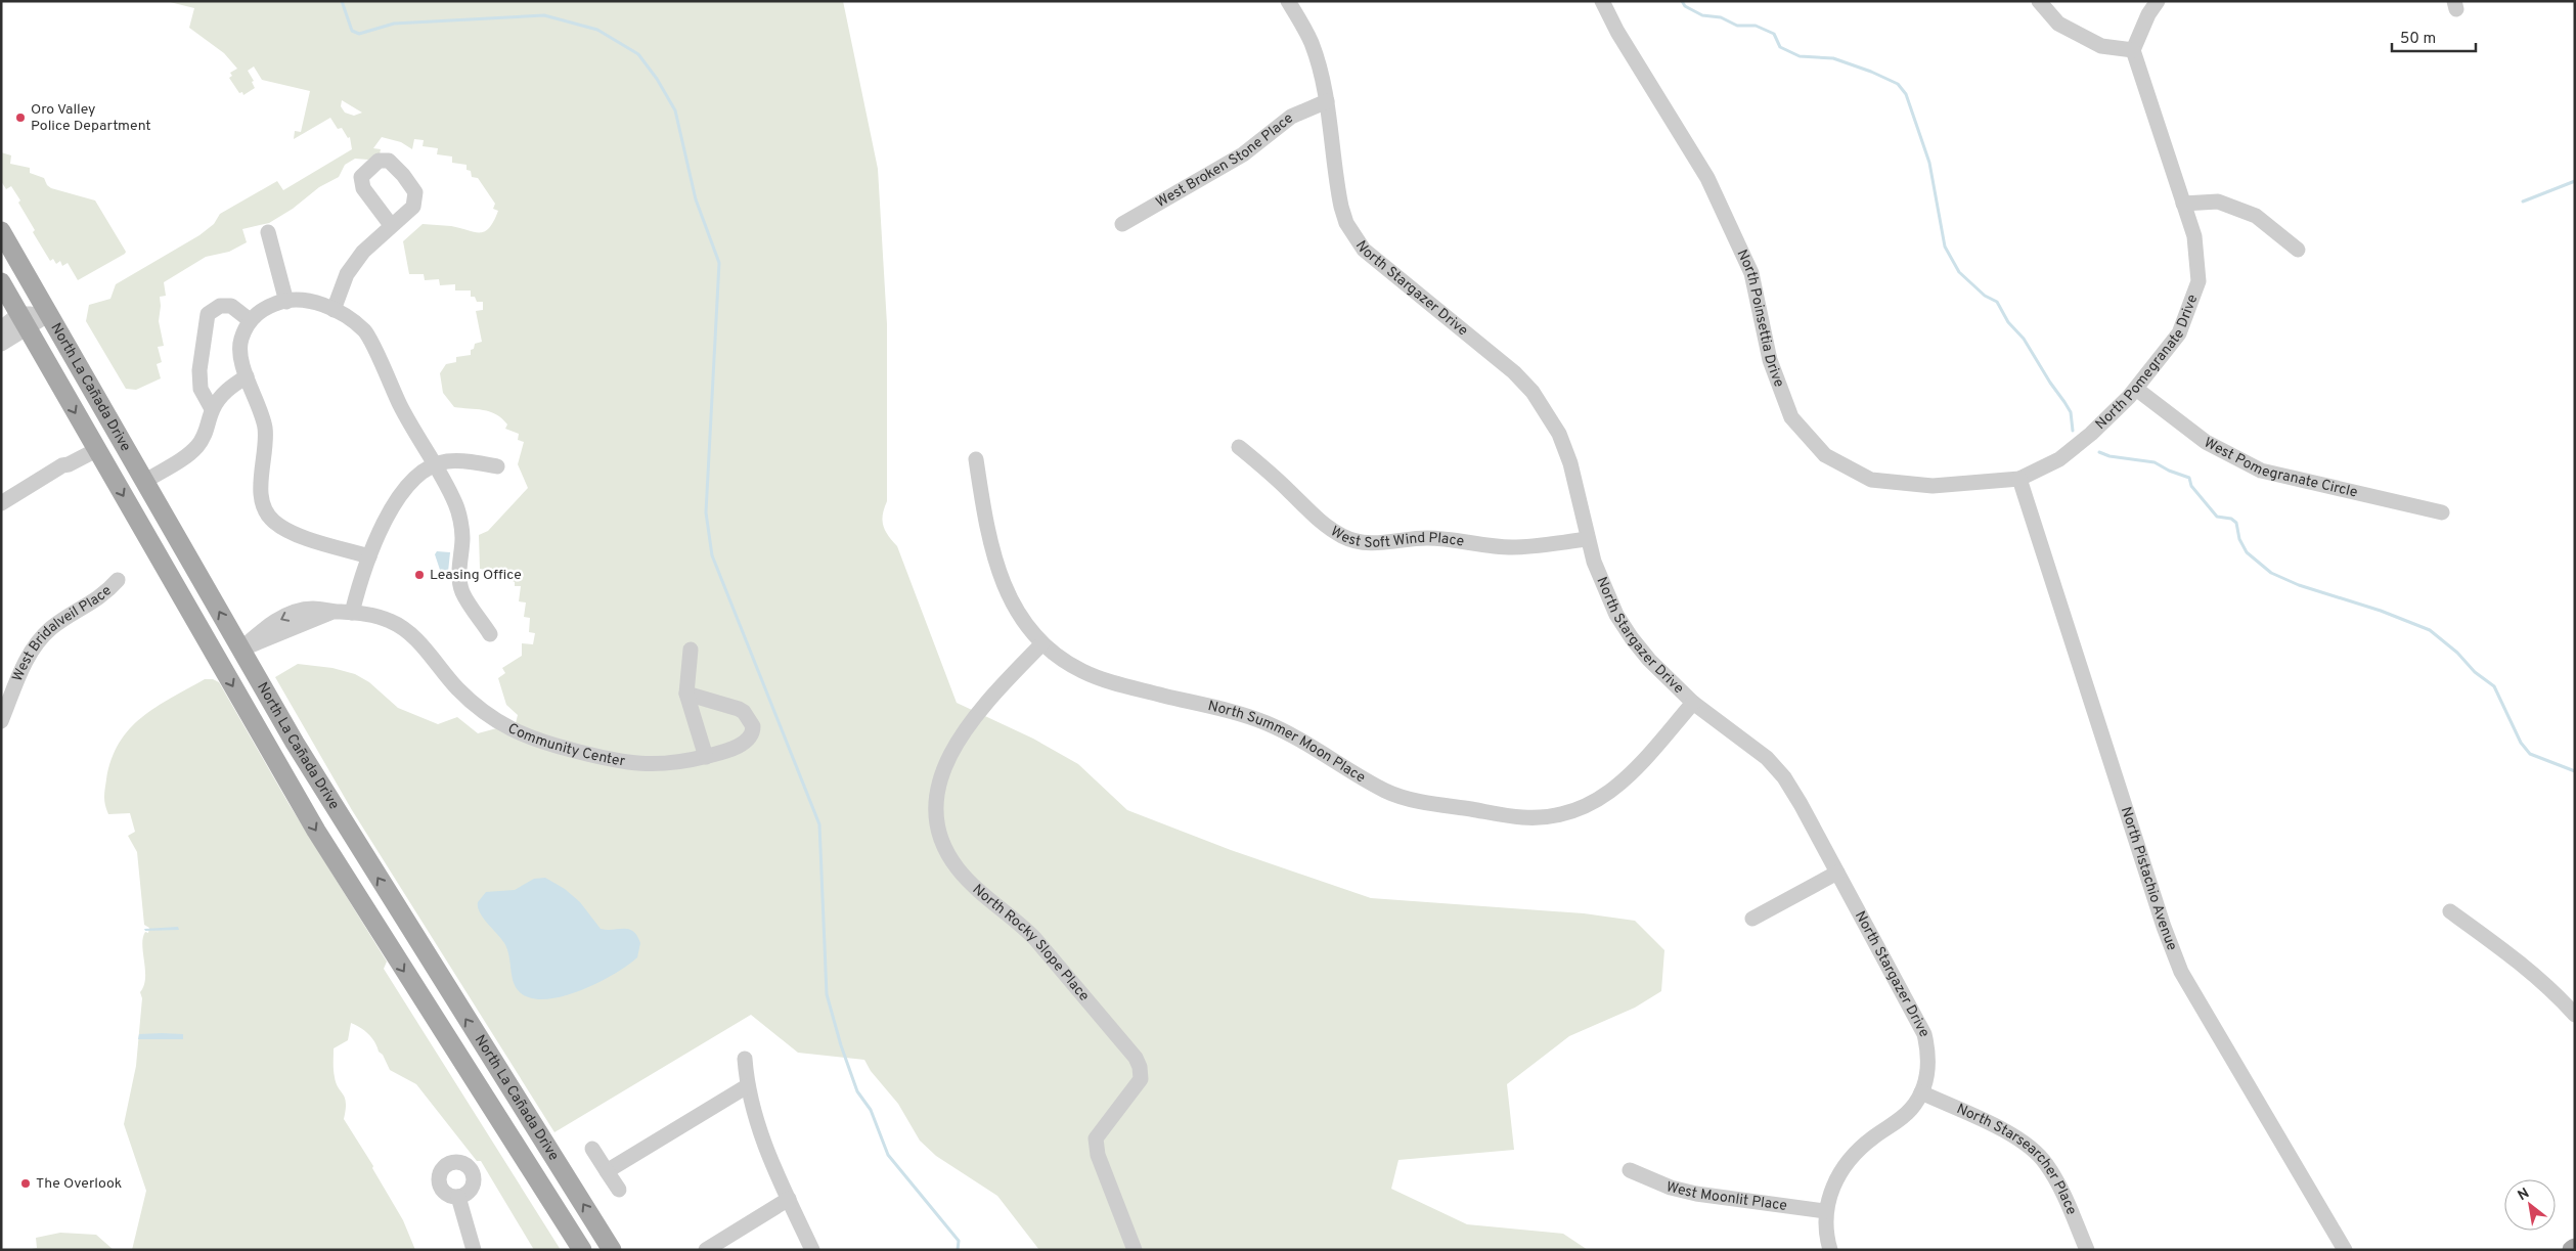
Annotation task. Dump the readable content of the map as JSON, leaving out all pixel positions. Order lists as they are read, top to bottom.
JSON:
{
  "streets": {
    "main road": ["North La Cañada Drive"],
    "street": [
      "West Broken Stone Place",
      "North Stargazer Drive",
      "North Poinsettia Drive",
      "North Pomegranate Drive",
      "West Pomegranate Circle",
      "West Soft Wind Place",
      "West Bridalveil Place",
      "North Summer Moon Place",
      "Community Center",
      "North Pistachio Avenue",
      "North Rocky Slope Place",
      "North Starsearcher Place",
      "West Moonlit Place"
    ]
  },
  "crossings": [
    ["West Broken Stone Place", "North Stargazer Drive"],
    ["North Stargazer Drive", "West Soft Wind Place"],
    ["North Stargazer Drive", "North Summer Moon Place"],
    ["North Stargazer Drive", "North Starsearcher Place"],
    ["North Stargazer Drive", "West Moonlit Place"],
    ["North Poinsettia Drive", "North Pomegranate Drive"],
    ["North Poinsettia Drive", "North Pistachio Avenue"],
    ["North Pomegranate Drive", "West Pomegranate Circle"],
    ["North Pomegranate Drive", "North Pistachio Avenue"],
    ["North La Cañada Drive", "Community Center"],
    ["North Summer Moon Place", "North Rocky Slope Place"]
  ],
  "places": ["Oro Valley Police Department", "Leasing Office", "The Overlook"],
  "scale_bar": "50 m",
  "north": "top left"
}
